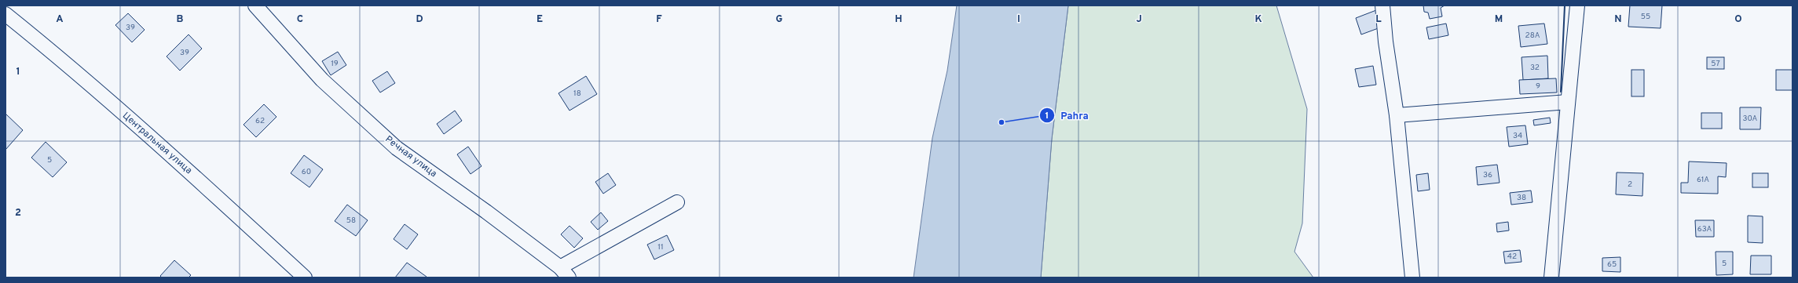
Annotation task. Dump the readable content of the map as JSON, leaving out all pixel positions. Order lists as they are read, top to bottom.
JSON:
{
  "streets": {
    "street": ["Центральная улица", "Речная улица"]
  },
  "places": ["Pahra"],
  "house_numbers": [
    "55",
    "39",
    "28А",
    "39",
    "19",
    "57",
    "32",
    "9",
    "18",
    "30А",
    "62",
    "34",
    "5",
    "60",
    "36",
    "61А",
    "2",
    "38",
    "58",
    "63А",
    "11",
    "42",
    "5",
    "65"
  ],
  "grid": {
    "columns": [
      "A",
      "B",
      "C",
      "D",
      "E",
      "F",
      "G",
      "H",
      "I",
      "J",
      "K",
      "L",
      "M",
      "N",
      "O"
    ],
    "rows": ["1", "2"]
  }
}
